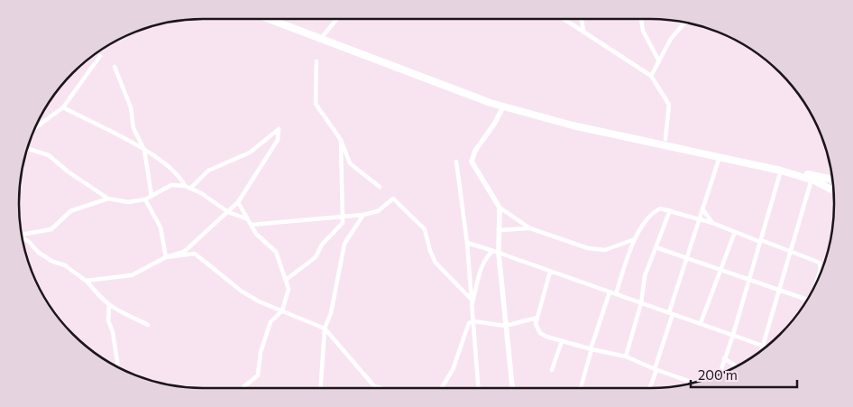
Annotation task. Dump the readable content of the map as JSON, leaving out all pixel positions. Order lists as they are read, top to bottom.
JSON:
{
  "scale_bar": "200 m"
}
